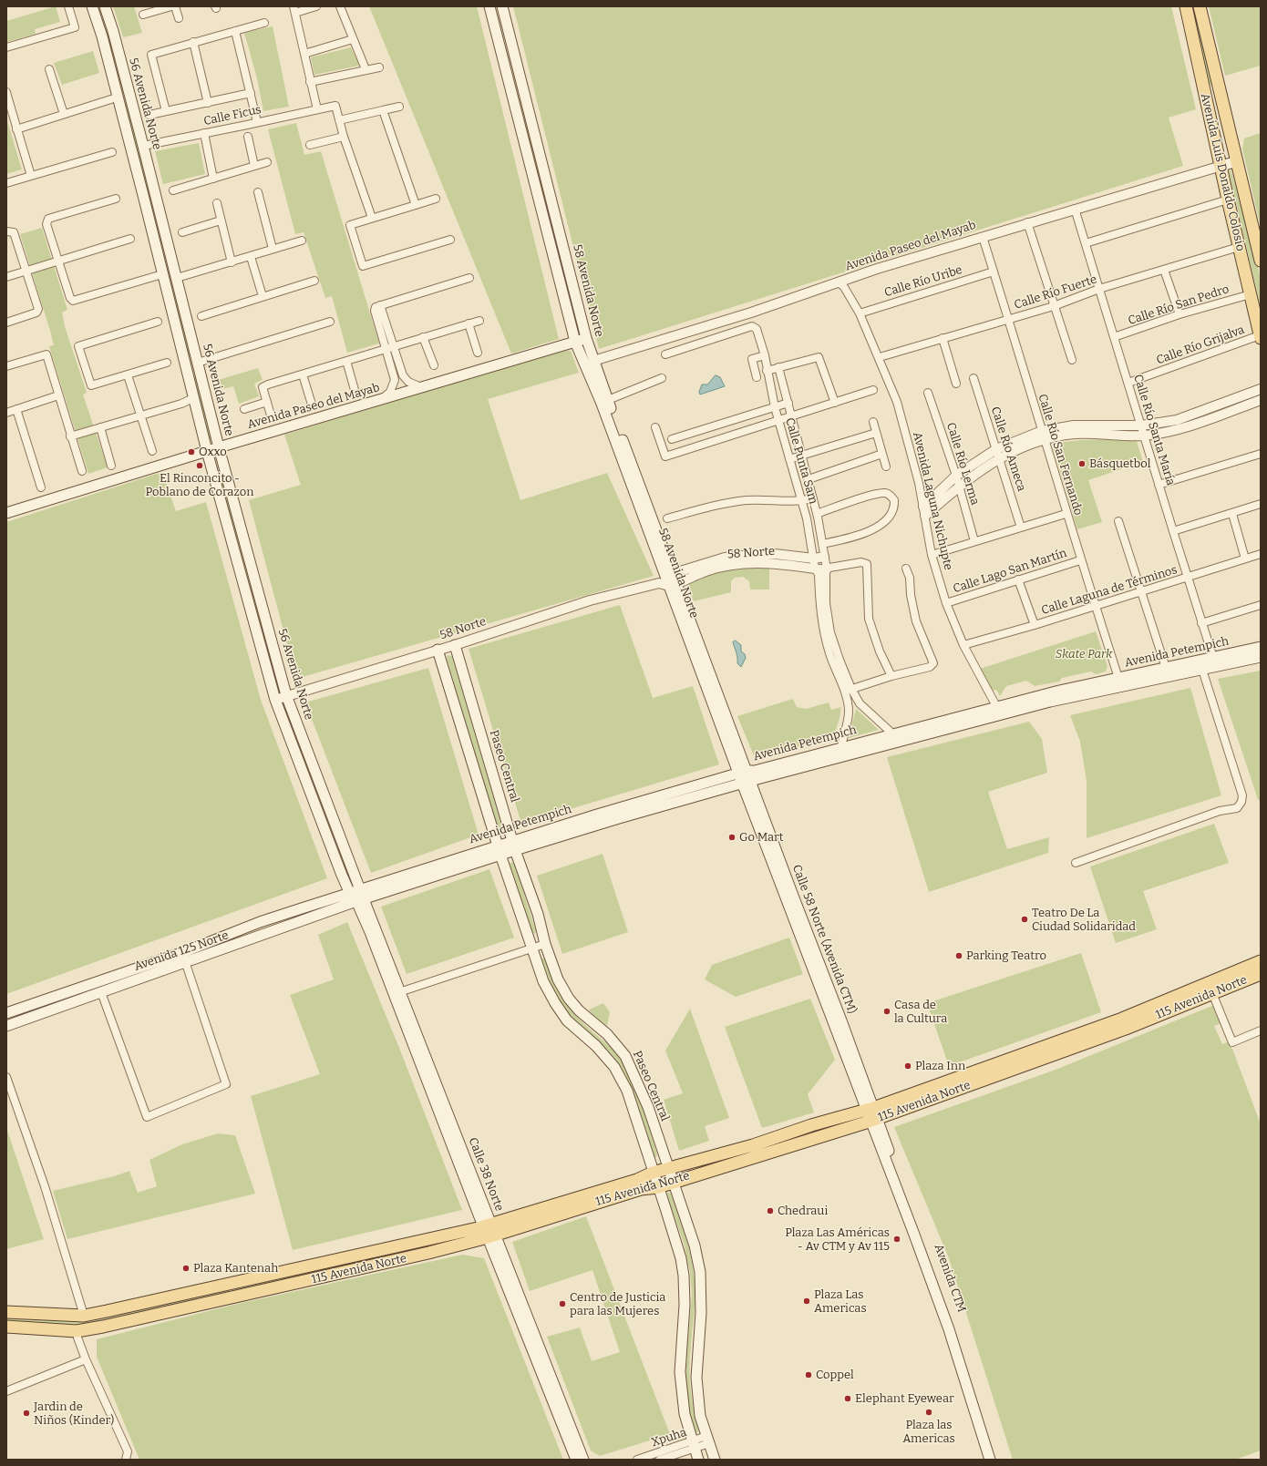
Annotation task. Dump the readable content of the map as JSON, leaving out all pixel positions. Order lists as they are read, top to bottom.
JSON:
{
  "streets": {
    "main road": [
      "56 Avenida Norte",
      "Avenida Luis Donaldo Colosio",
      "Avenida Paseo del Mayab",
      "58 Avenida Norte",
      "Avenida Petempich",
      "Paseo Central",
      "Calle 58 Norte (Avenida CTM)",
      "Avenida 125 Norte",
      "115 Avenida Norte",
      "Calle 38 Norte",
      "Avenida CTM"
    ],
    "street": [
      "Calle Ficus",
      "Calle Río Uribe",
      "Calle Río Fuerte",
      "Calle Río San Pedro",
      "Calle Río Grijalva",
      "Calle Río Santa María",
      "Calle Río Ameca",
      "Calle Río San Fernando",
      "Calle Punta Sam",
      "Calle Río Lerma",
      "Avenida Laguna Nichupte",
      "58 Norte",
      "Calle Lago San Martín",
      "Calle Laguna de Términos",
      "Xpuha"
    ]
  },
  "crossings": [
    ["56 Avenida Norte", "Calle Ficus"],
    ["56 Avenida Norte", "Avenida Paseo del Mayab"],
    ["56 Avenida Norte", "58 Norte"],
    ["56 Avenida Norte", "Avenida Petempich"],
    ["56 Avenida Norte", "Avenida 125 Norte"],
    ["56 Avenida Norte", "Calle 38 Norte"],
    ["Avenida Luis Donaldo Colosio", "Avenida Paseo del Mayab"],
    ["Avenida Luis Donaldo Colosio", "Calle Río Fuerte"],
    ["Avenida Luis Donaldo Colosio", "Calle Río San Pedro"],
    ["Avenida Luis Donaldo Colosio", "Calle Río Grijalva"],
    ["Avenida Paseo del Mayab", "58 Avenida Norte"],
    ["Avenida Paseo del Mayab", "Calle Río Santa María"],
    ["Avenida Paseo del Mayab", "Calle Río San Fernando"],
    ["Avenida Paseo del Mayab", "Avenida Laguna Nichupte"],
    ["Calle Río Uribe", "Calle Río San Fernando"],
    ["Calle Río Uribe", "Avenida Laguna Nichupte"],
    ["58 Avenida Norte", "58 Norte"],
    ["58 Avenida Norte", "Avenida Petempich"],
    ["58 Avenida Norte", "Calle 58 Norte (Avenida CTM)"],
    ["Calle Río Fuerte", "Calle Río Santa María"],
    ["Calle Río Fuerte", "Calle Río San Fernando"],
    ["Calle Río Fuerte", "Avenida Laguna Nichupte"],
    ["Calle Río San Pedro", "Calle Río Santa María"],
    ["Calle Río Grijalva", "Calle Río Santa María"],
    ["Calle Río Santa María", "Calle Laguna de Términos"],
    ["Calle Río Santa María", "Avenida Petempich"],
    ["Calle Río San Fernando", "Calle Lago San Martín"],
    ["Calle Río San Fernando", "Calle Laguna de Términos"],
    ["Calle Río San Fernando", "Avenida Petempich"],
    ["Calle Punta Sam", "58 Norte"],
    ["Calle Punta Sam", "Avenida Petempich"],
    ["Avenida Laguna Nichupte", "Calle Lago San Martín"],
    ["Avenida Laguna Nichupte", "Calle Laguna de Términos"],
    ["Avenida Laguna Nichupte", "Avenida Petempich"],
    ["58 Norte", "Paseo Central"],
    ["Avenida Petempich", "Paseo Central"],
    ["Avenida Petempich", "Calle 58 Norte (Avenida CTM)"],
    ["Avenida Petempich", "Avenida 125 Norte"],
    ["Avenida Petempich", "Calle 38 Norte"],
    ["Paseo Central", "115 Avenida Norte"],
    ["Paseo Central", "Xpuha"],
    ["Calle 58 Norte (Avenida CTM)", "115 Avenida Norte"],
    ["Calle 58 Norte (Avenida CTM)", "Avenida CTM"],
    ["Avenida 125 Norte", "Calle 38 Norte"],
    ["115 Avenida Norte", "Calle 38 Norte"],
    ["115 Avenida Norte", "Avenida CTM"]
  ],
  "parks": ["Skate Park"],
  "places": [
    "Oxxo",
    "Básquetbol",
    "El Rinconcito - Poblano de Corazon",
    "Go Mart",
    "Teatro De La Ciudad Solidaridad",
    "Parking Teatro",
    "Casa de la Cultura",
    "Plaza Inn",
    "Chedraui",
    "Plaza Las Américas - Av CTM y Av 115",
    "Plaza Kantenah",
    "Plaza Las Americas",
    "Centro de Justicia para las Mujeres",
    "Coppel",
    "Elephant Eyewear",
    "Plaza las Americas",
    "Jardin de Niños (Kinder)"
  ]
}
